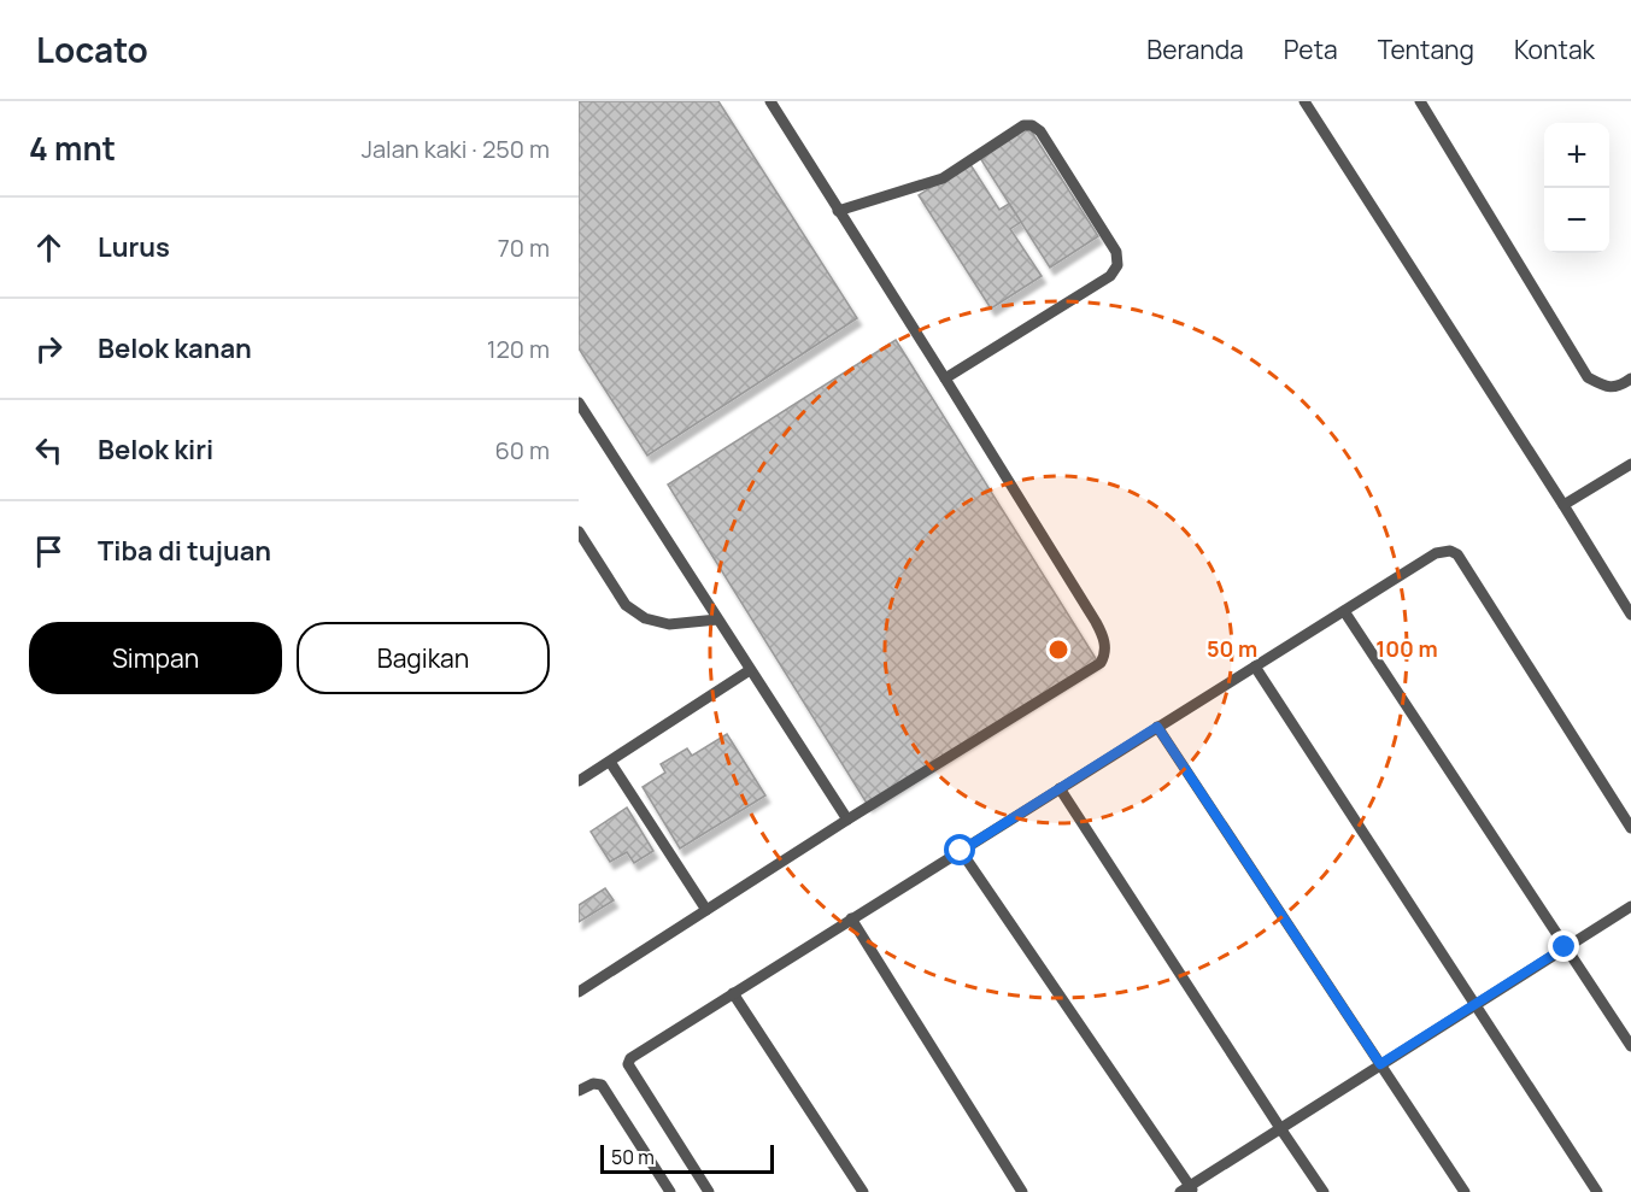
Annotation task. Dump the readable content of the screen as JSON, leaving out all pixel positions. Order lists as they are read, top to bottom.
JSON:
{
  "scale_bar": "50 m",
  "page": {
    "header": "Locato",
    "nav": [
      "Beranda",
      "Peta",
      "Tentang",
      "Kontak"
    ],
    "heading": ["4 mnt", "Jalan kaki · 250 m"],
    "map_buttons": ["+", "−"],
    "list": [
      ["Lurus", "70 m"],
      ["Belok kanan", "120 m"],
      ["Belok kiri", "60 m"],
      "Tiba di tujuan"
    ],
    "buttons": ["Simpan", "Bagikan"],
    "scale": "50 m"
  },
  "rings": ["50 m", "100 m"]
}
